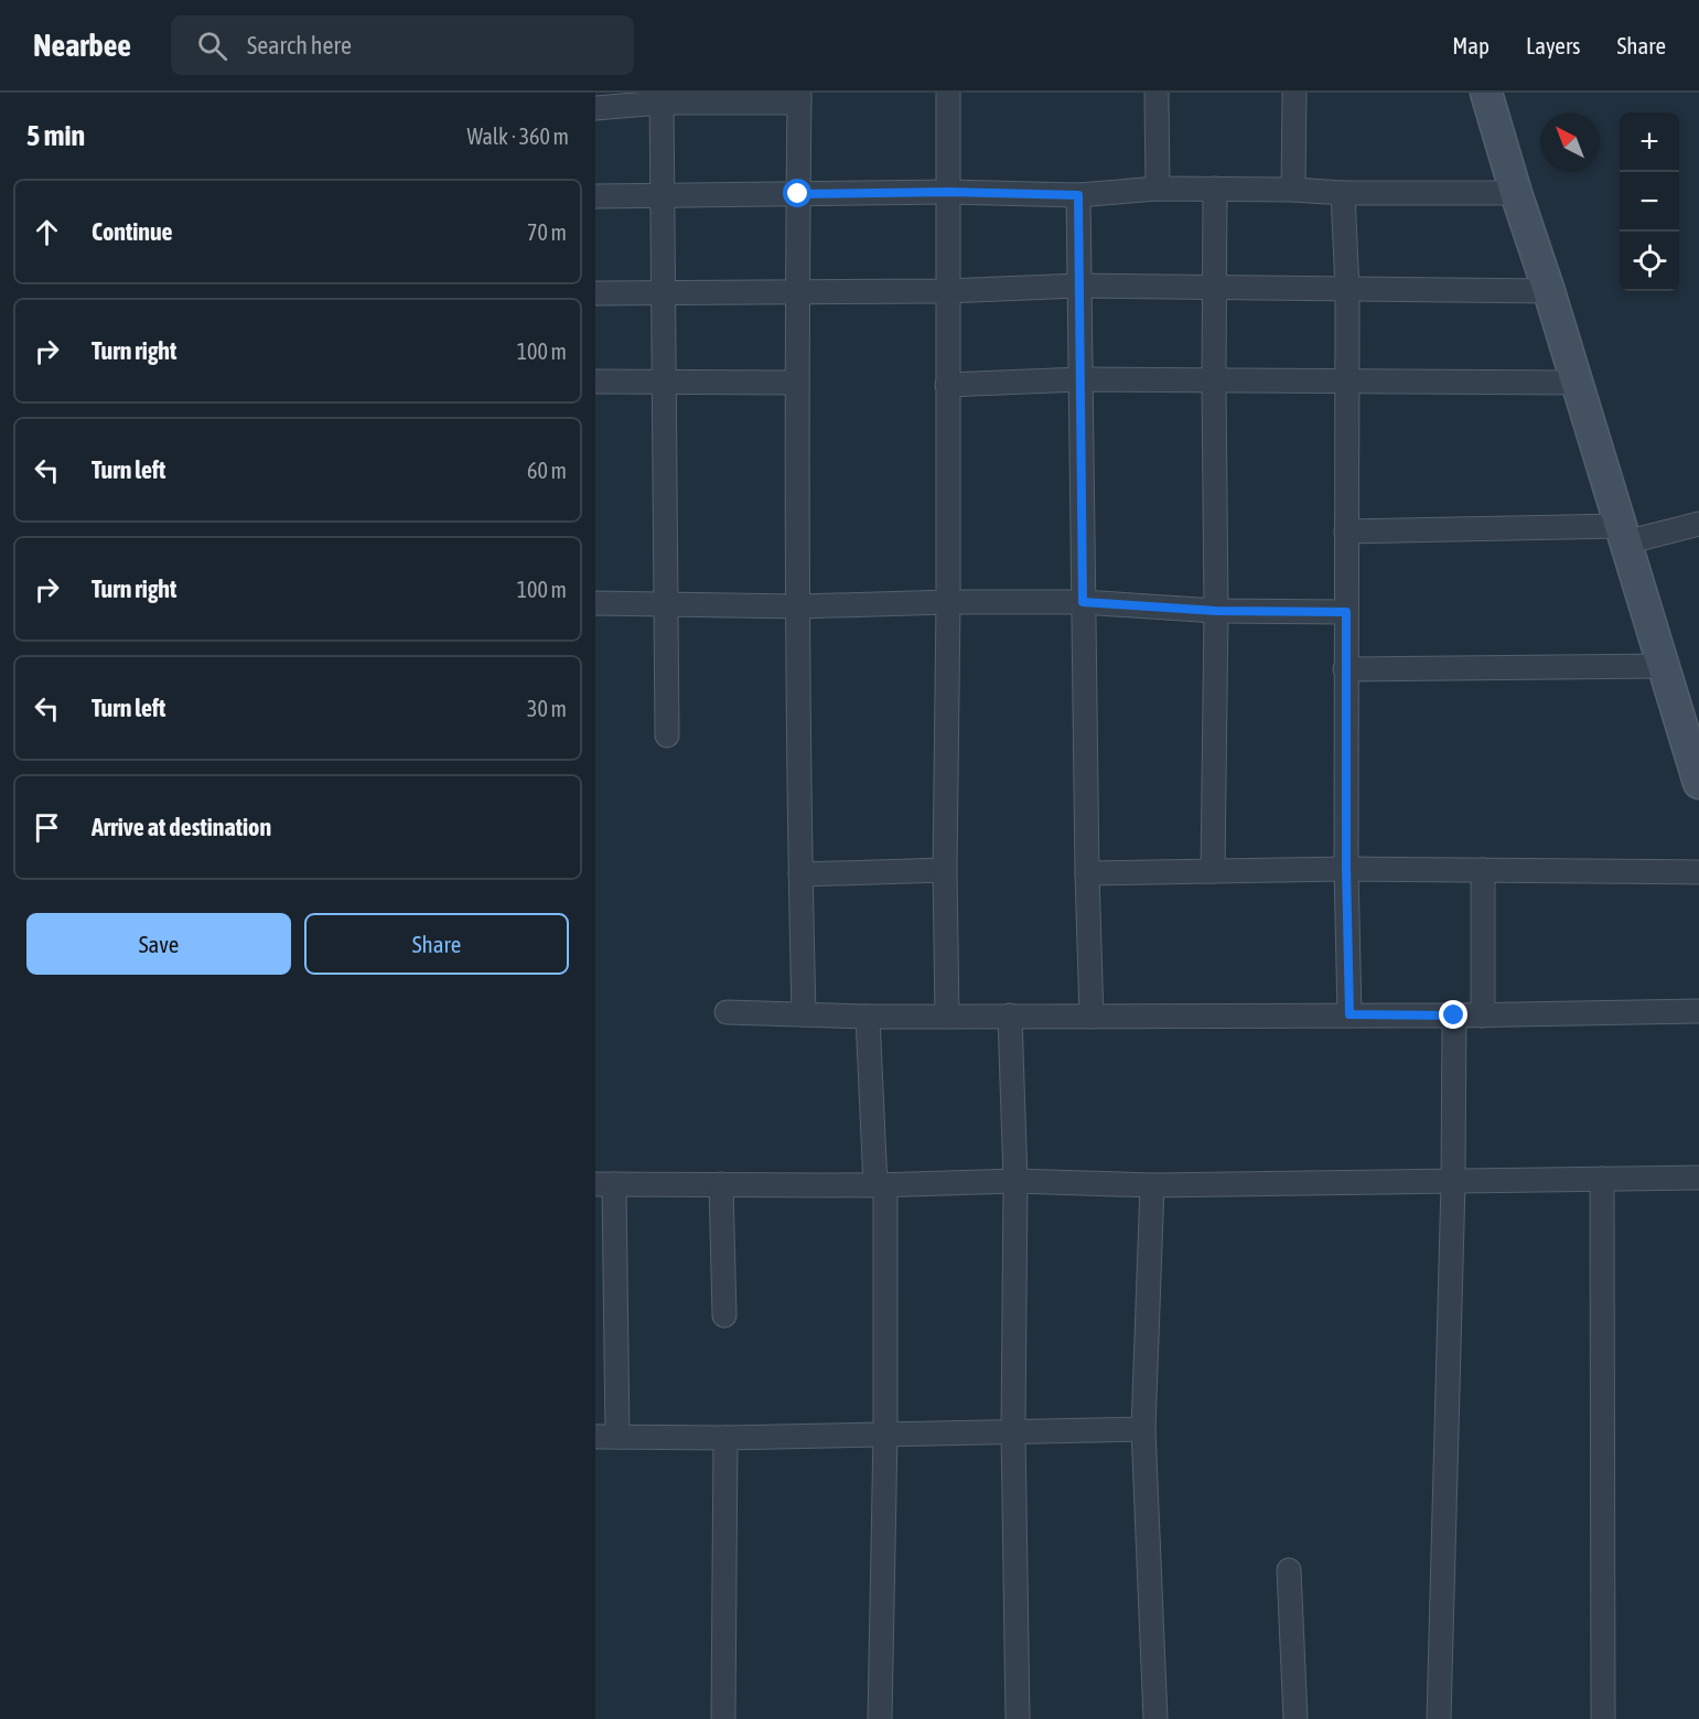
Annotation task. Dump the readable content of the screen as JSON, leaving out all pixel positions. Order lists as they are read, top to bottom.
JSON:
{
  "north": "top left",
  "page": {
    "header": "Nearbee",
    "search": "Search here",
    "nav": ["Map", "Layers", "Share"],
    "heading": ["5 min", "Walk · 360 m"],
    "map_buttons": ["+", "−"],
    "list": [
      ["Continue", "70 m"],
      ["Turn right", "100 m"],
      ["Turn left", "60 m"],
      ["Turn right", "100 m"],
      ["Turn left", "30 m"],
      "Arrive at destination"
    ],
    "buttons": ["Save", "Share"]
  }
}
